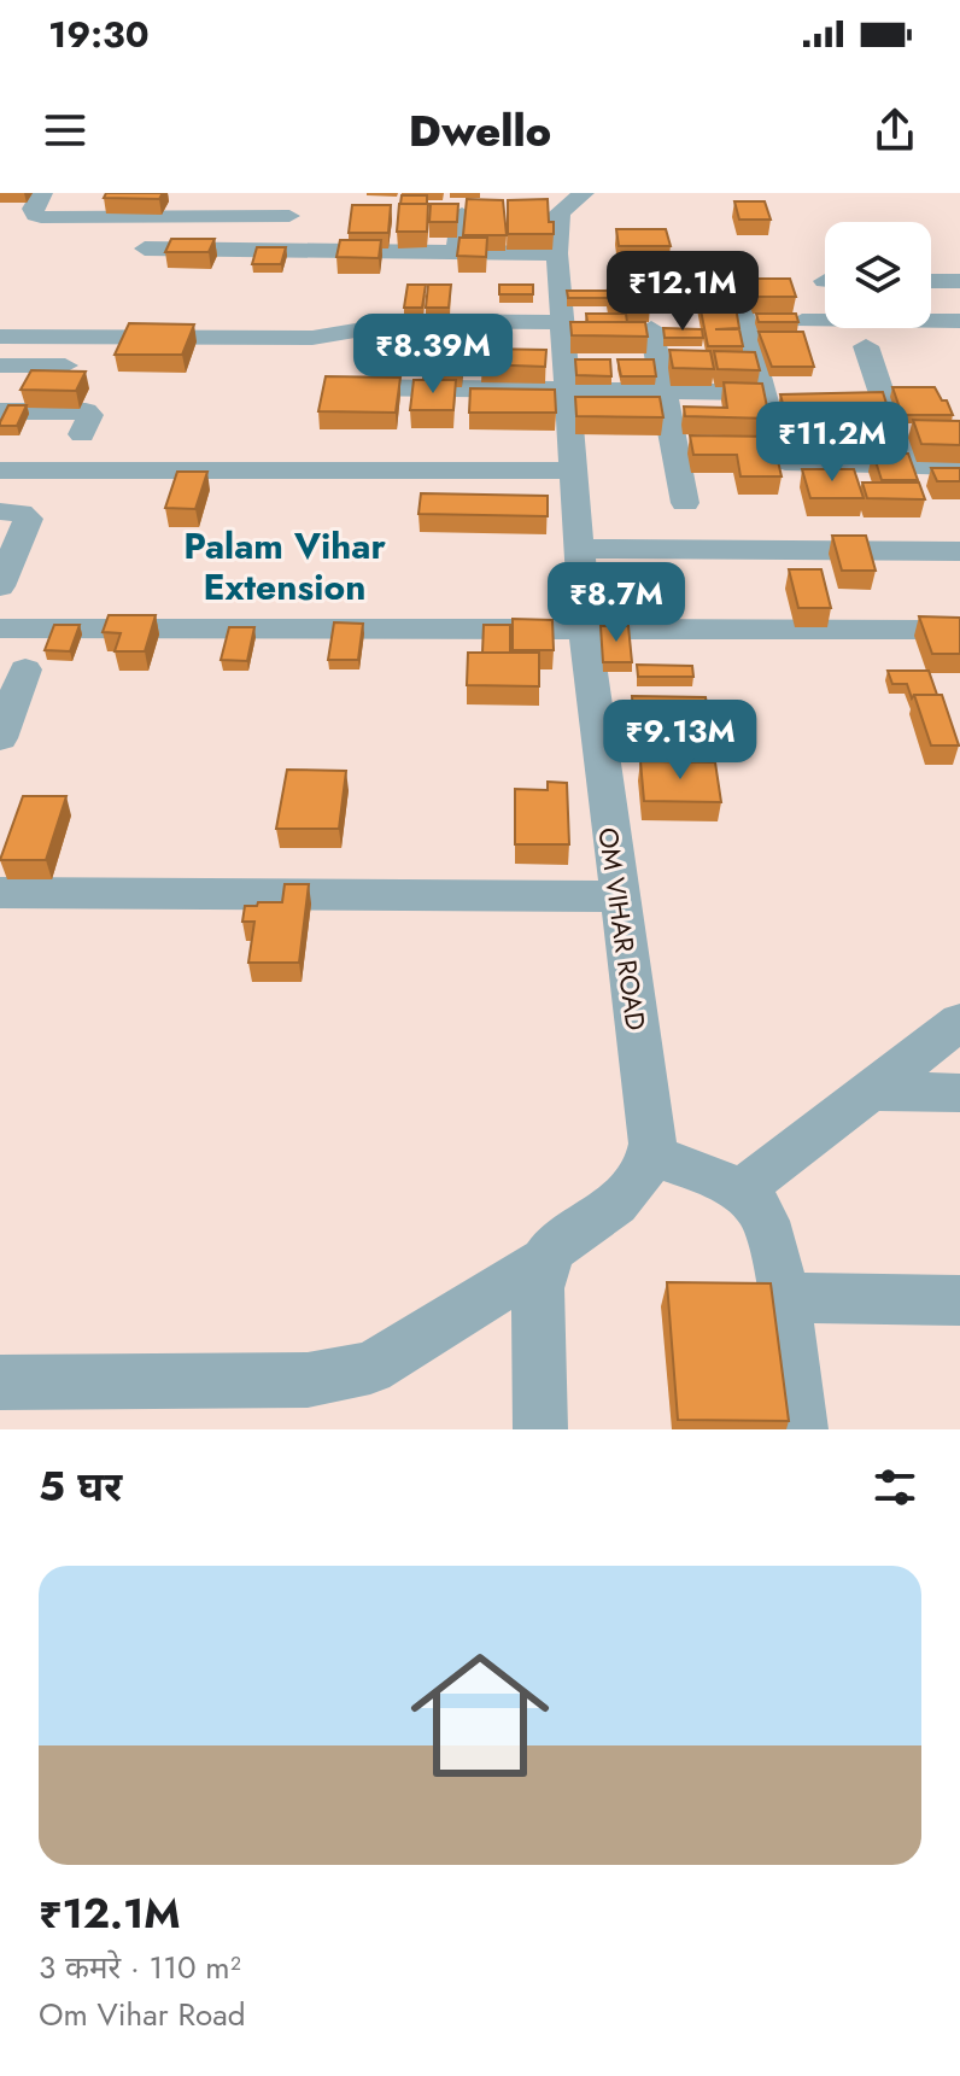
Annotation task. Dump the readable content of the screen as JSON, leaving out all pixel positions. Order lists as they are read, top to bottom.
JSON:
{
  "streets": {
    "street": ["OM VIHAR ROAD"]
  },
  "districts": ["Palam Vihar Extension"],
  "page": {
    "status": "19:30",
    "header": "Dwello",
    "price": [
      "₹12.1M",
      "₹8.39M",
      "₹11.2M",
      "₹8.7M",
      "₹9.13M"
    ],
    "heading": "5 घर",
    "list": [
      {
        "name": "₹12.1M",
        "note": "3 कमरे · 110 m² · Om Vihar Road"
      }
    ]
  }
}
